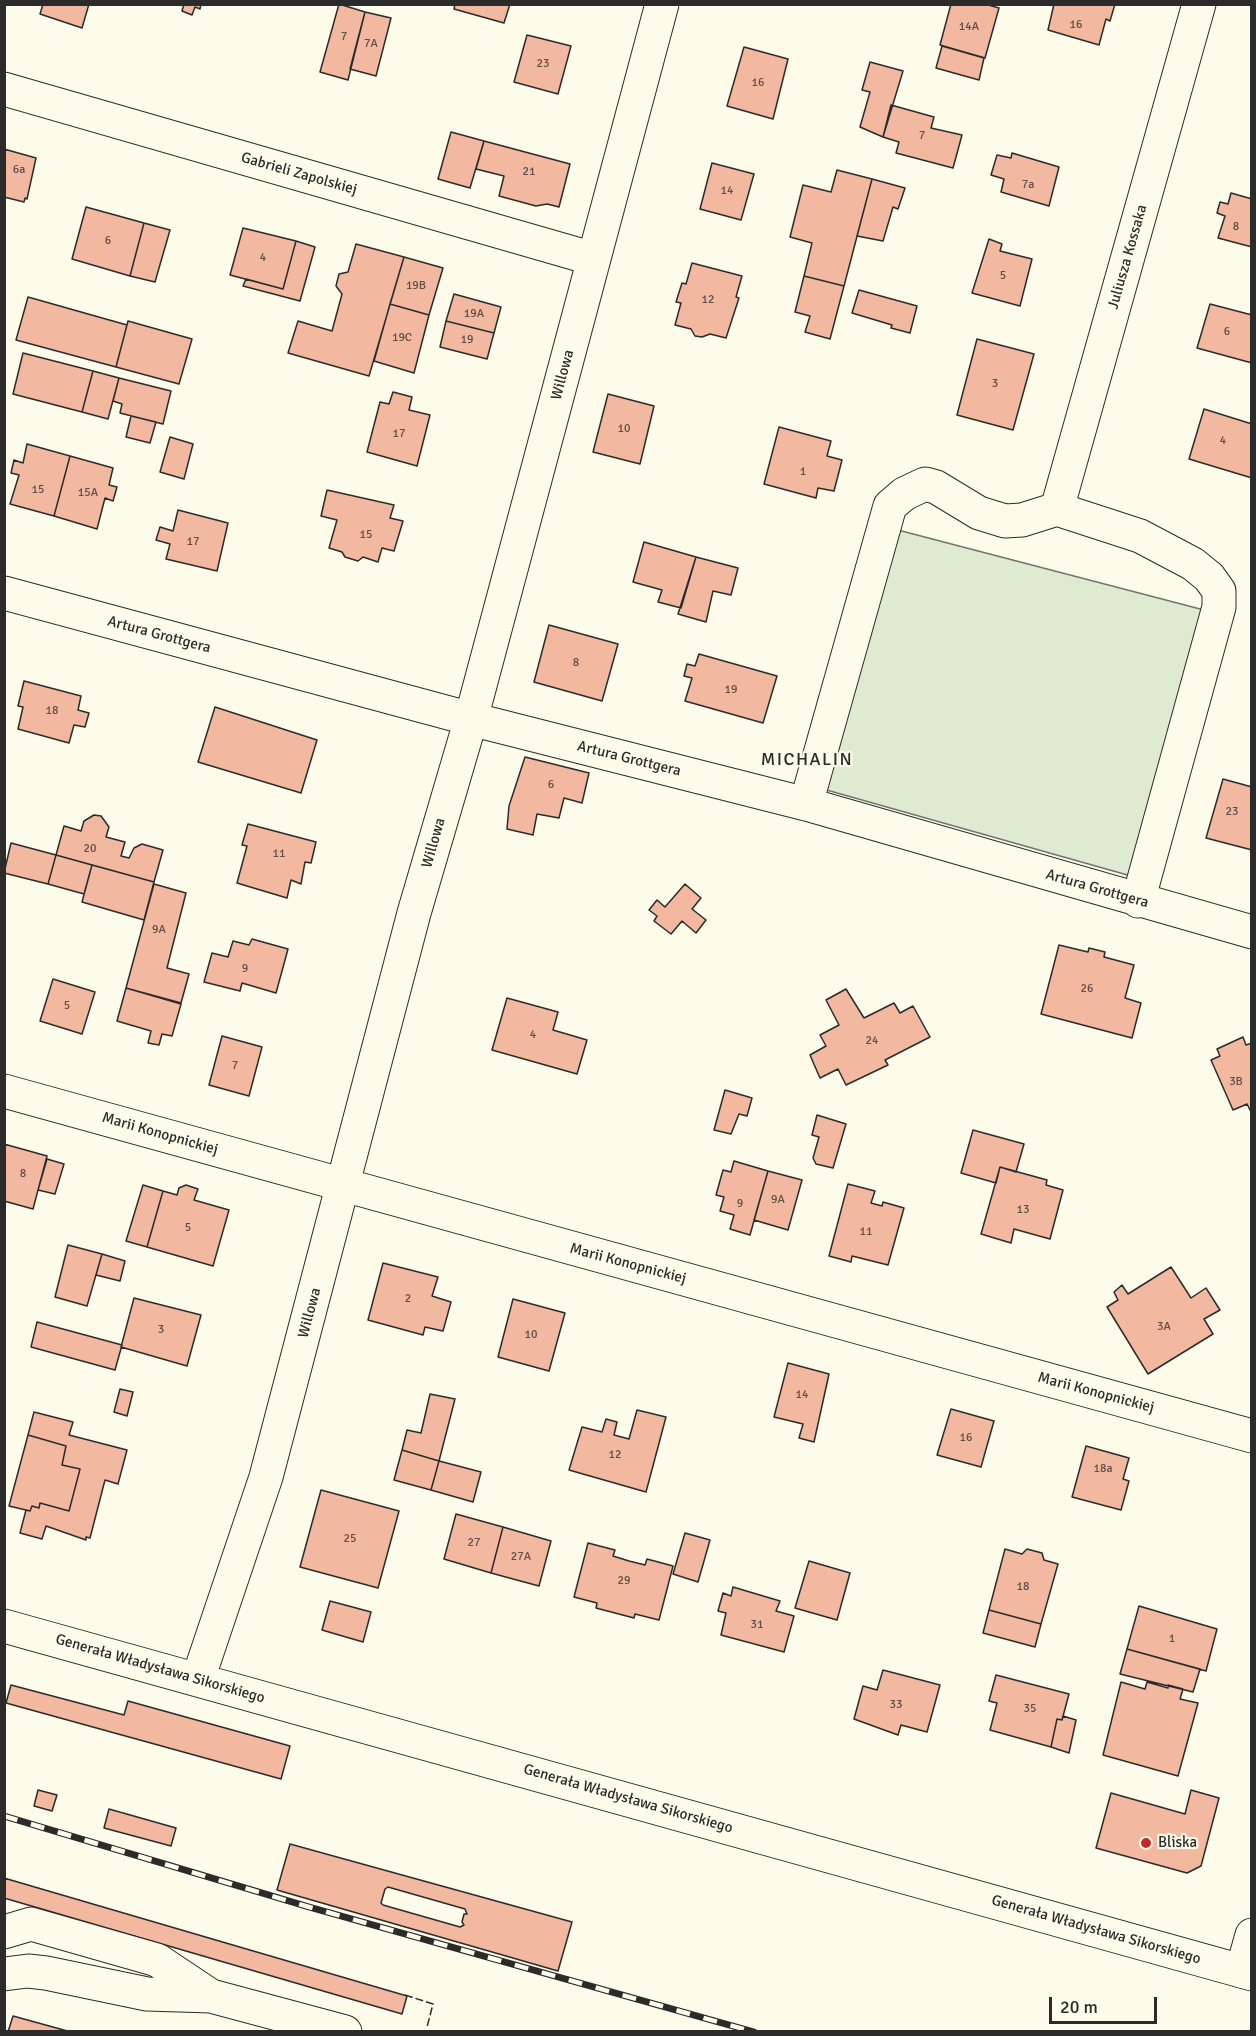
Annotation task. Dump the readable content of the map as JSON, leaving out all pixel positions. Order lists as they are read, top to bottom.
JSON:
{
  "streets": {
    "street": [
      "Gabrieli Zapolskiej",
      "Juliusza Kossaka",
      "Willowa",
      "Artura Grottgera",
      "Marii Konopnickiej",
      "Generała Władysława Sikorskiego"
    ]
  },
  "crossings": [
    ["Gabrieli Zapolskiej", "Willowa"],
    ["Willowa", "Artura Grottgera"],
    ["Willowa", "Marii Konopnickiej"],
    ["Willowa", "Generała Władysława Sikorskiego"]
  ],
  "districts": ["MICHALIN"],
  "places": ["Bliska"],
  "house_numbers": [
    "16",
    "14A",
    "7",
    "7A",
    "23",
    "16",
    "7",
    "6a",
    "21",
    "7a",
    "14",
    "8",
    "6",
    "4",
    "5",
    "19B",
    "12",
    "19A",
    "6",
    "19C",
    "19",
    "3",
    "10",
    "17",
    "4",
    "1",
    "15",
    "15A",
    "15",
    "17",
    "8",
    "19",
    "18",
    "6",
    "23",
    "20",
    "11",
    "9A",
    "9",
    "26",
    "5",
    "4",
    "24",
    "7",
    "3B",
    "8",
    "9A",
    "9",
    "13",
    "5",
    "11",
    "2",
    "3A",
    "3",
    "10",
    "14",
    "16",
    "12",
    "18a",
    "25",
    "27",
    "27A",
    "29",
    "18",
    "31",
    "1",
    "33",
    "35"
  ],
  "scale_bar": "20 m"
}
